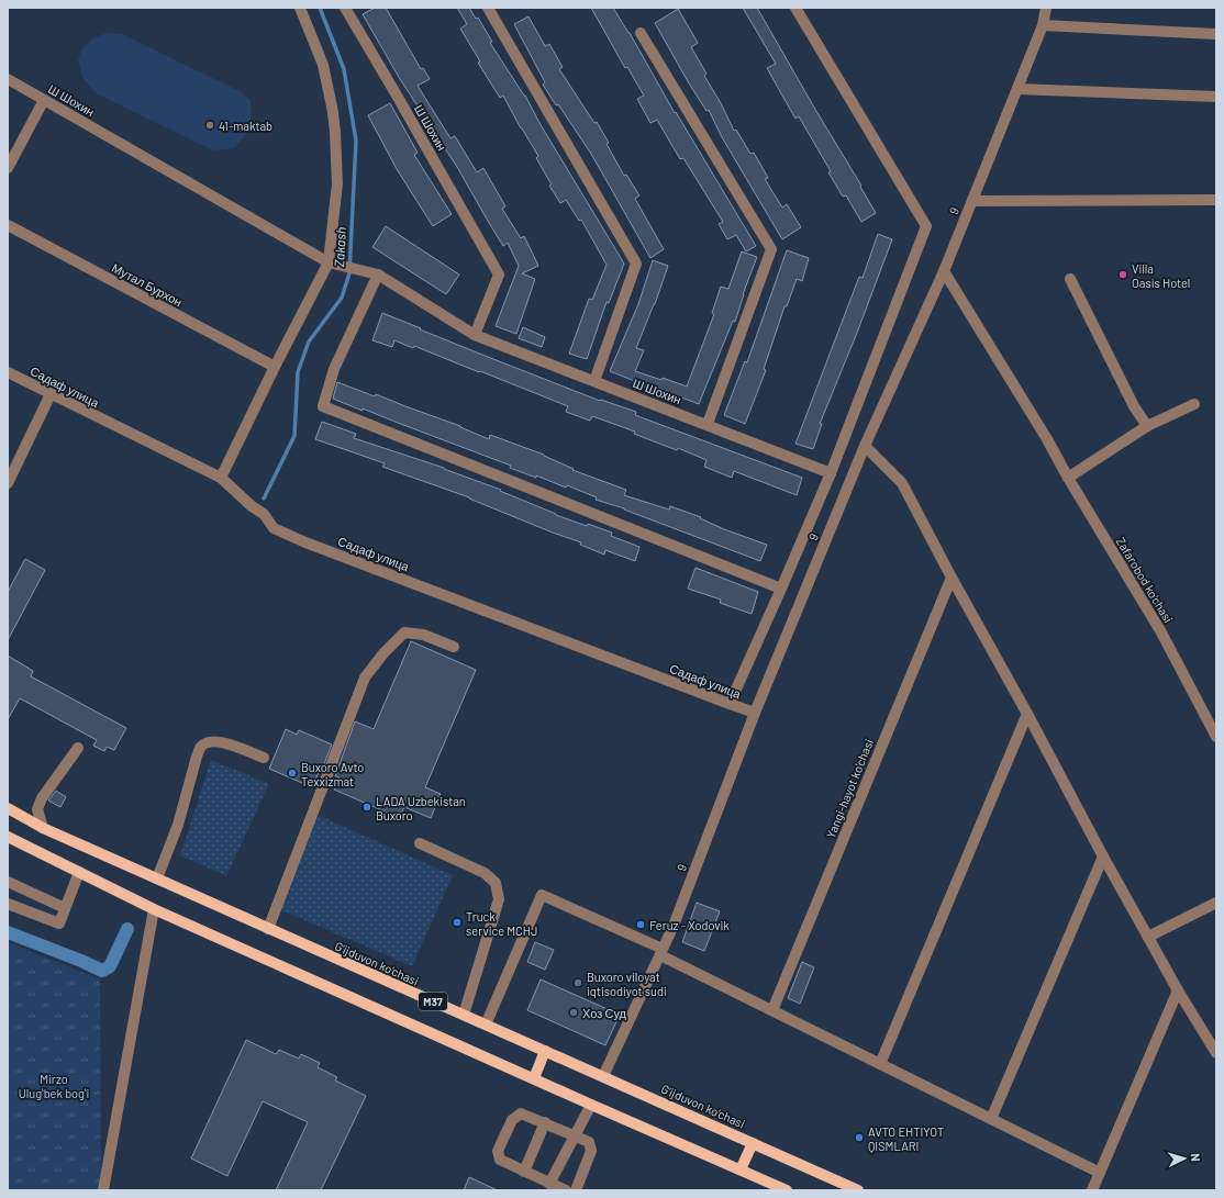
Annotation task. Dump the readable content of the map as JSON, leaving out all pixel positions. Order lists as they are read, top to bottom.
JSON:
{
  "streets": {
    "main road": ["G'ijduvon ko'chasi", "M37"],
    "street": [
      "Ш Шохин",
      "9",
      "Мутал Бурхон",
      "Садаф улица",
      "Zafarobod ko'chasi",
      "Yangi-hayot ko'chasi"
    ]
  },
  "crossings": [
    ["9", "Садаф улица"],
    ["9", "Zafarobod ko'chasi"],
    ["9", "G'ijduvon ko'chasi"]
  ],
  "water": ["Zakash"],
  "parks": ["Mirzo Ulugʻbek bogʻi"],
  "places": [
    "41-maktab",
    "Villa Oasis Hotel",
    "Buxoro Avto Texxizmat",
    "LADA Uzbekistan Buxoro",
    "Truck service MCHJ",
    "Feruz - Xodovik",
    "Buxoro viloyat iqtisodiyot sudi",
    "Хоз Суд",
    "AVTO EHTIYOT QISMLARI"
  ],
  "north": "right"
}
